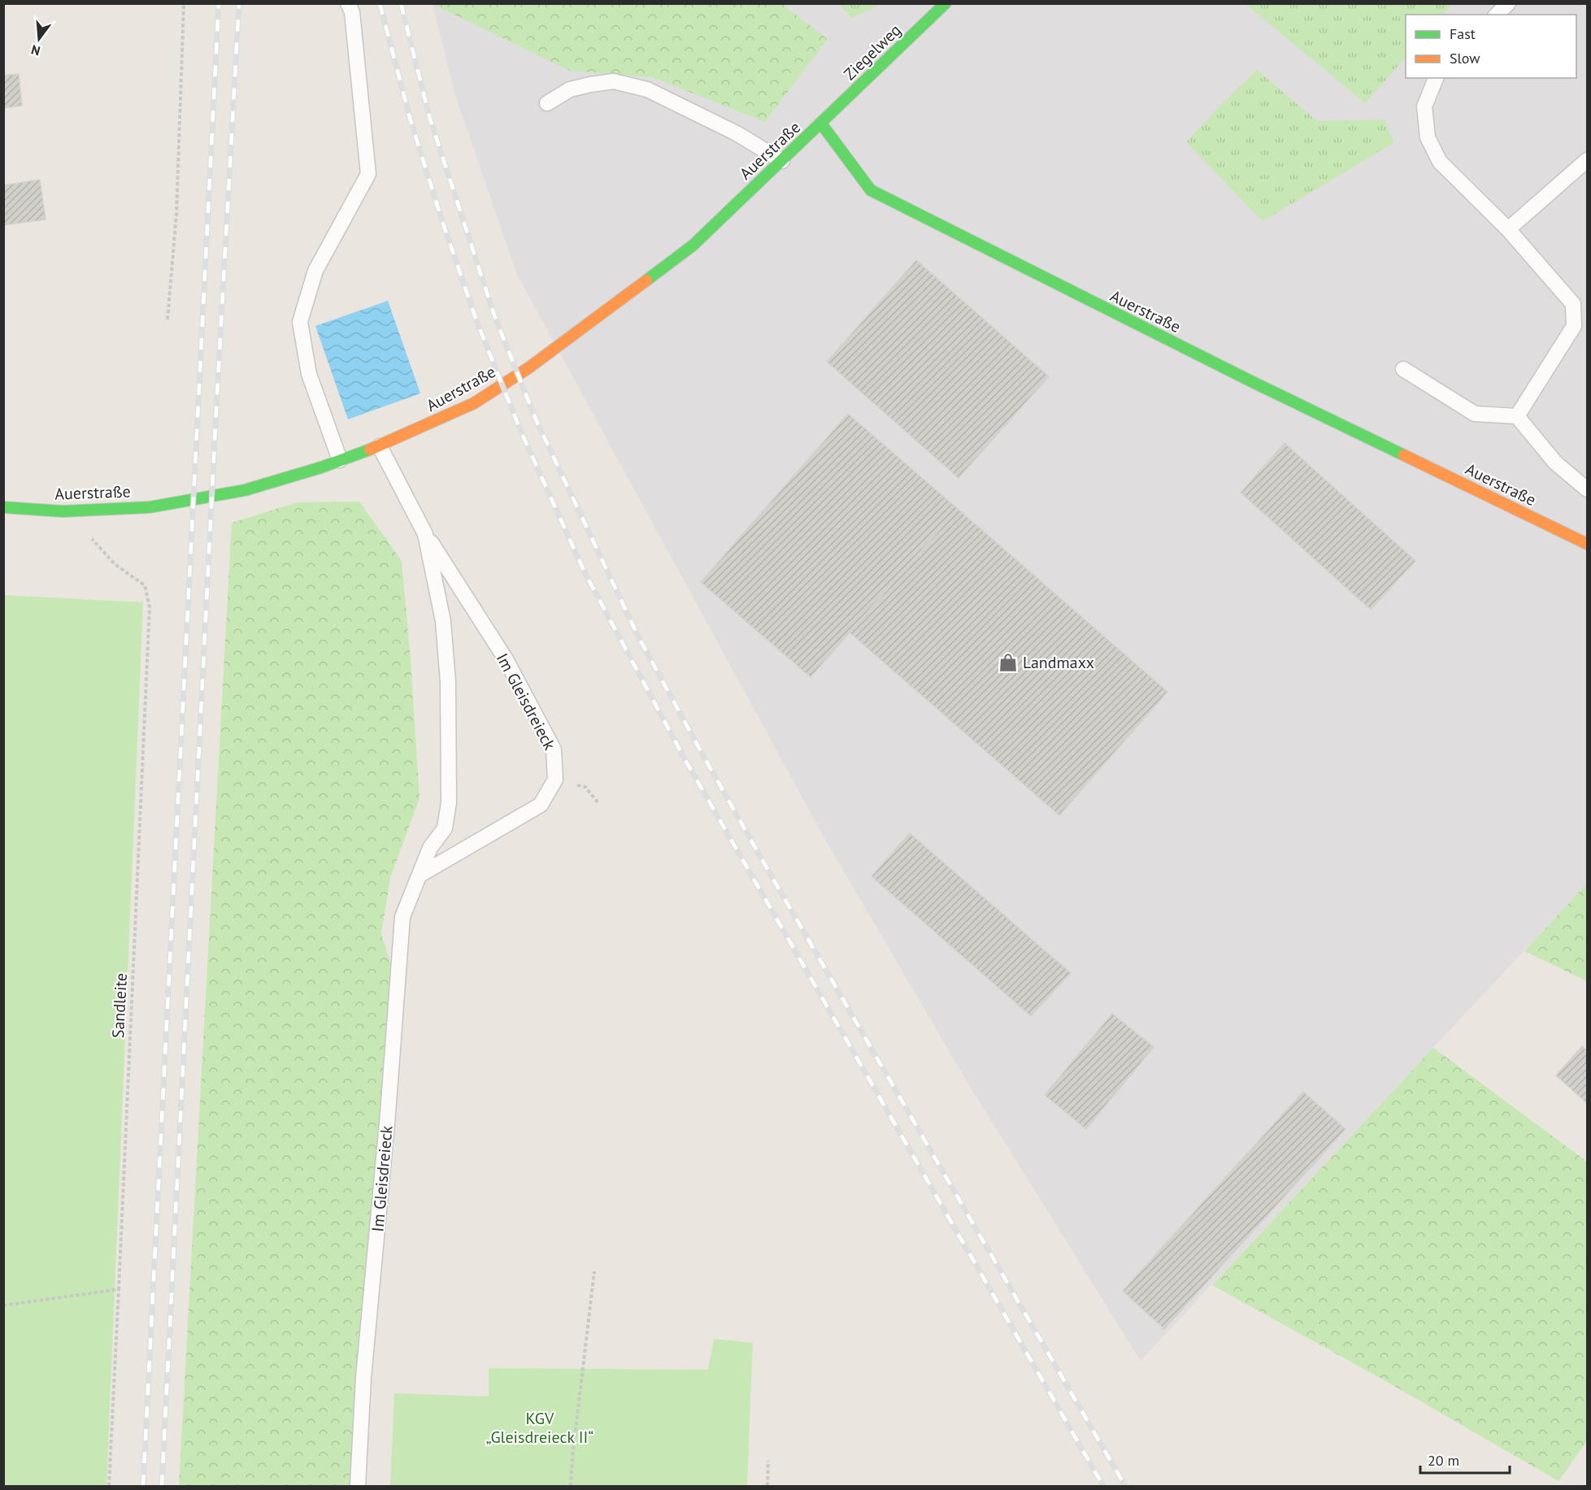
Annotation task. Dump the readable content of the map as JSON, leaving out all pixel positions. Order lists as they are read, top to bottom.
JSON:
{
  "streets": {
    "street": ["Ziegelweg", "Auerstraße"],
    "lane": ["Im Gleisdreieck"],
    "path": ["Sandleite"]
  },
  "crossings": [
    ["Ziegelweg", "Auerstraße"],
    ["Auerstraße", "Im Gleisdreieck"],
    ["Auerstraße", "Sandleite"]
  ],
  "parks": ["KGV „Gleisdreieck II“"],
  "places": {
    "shop": ["Landmaxx"]
  },
  "legend": ["Fast", "Slow"],
  "scale_bar": "20 m",
  "north": "bottom"
}
